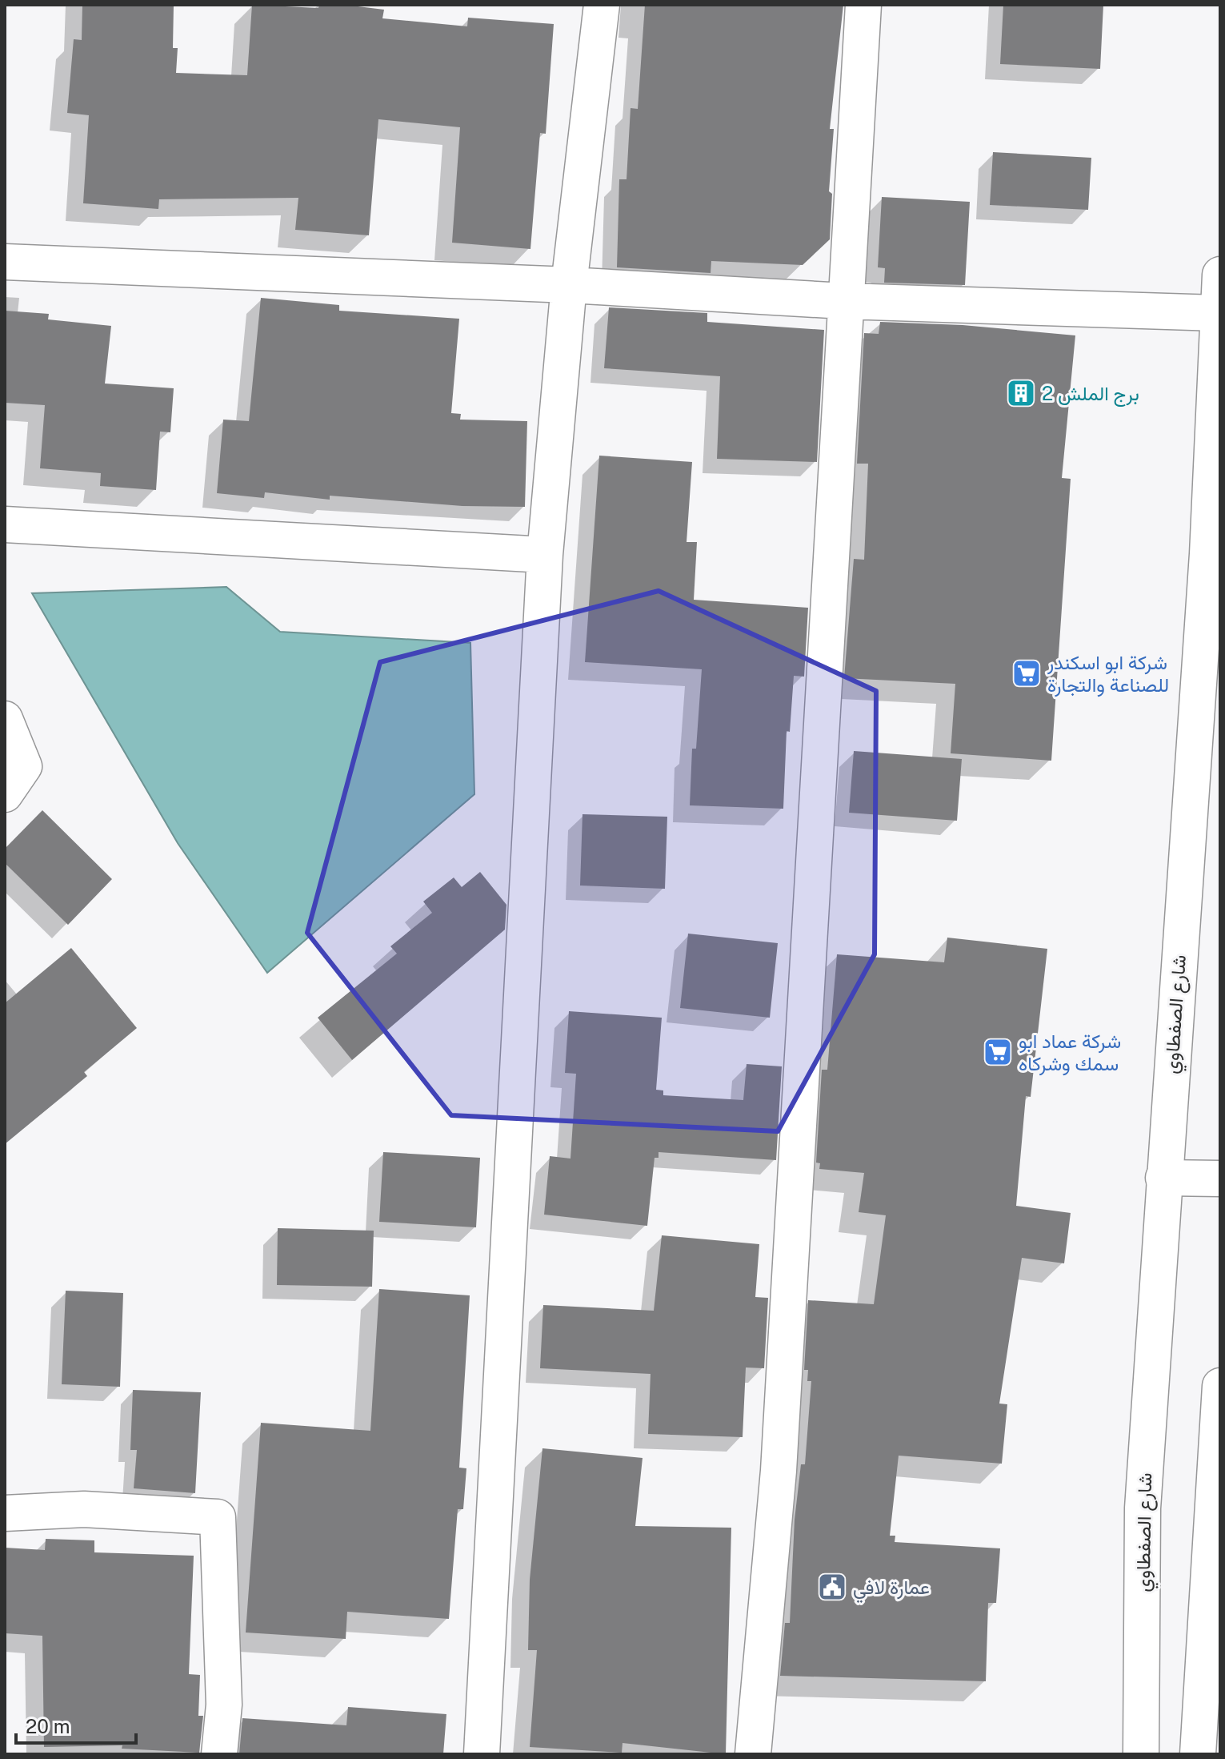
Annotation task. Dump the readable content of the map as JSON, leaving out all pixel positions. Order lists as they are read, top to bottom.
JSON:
{
  "streets": {
    "street": ["شارع الصفطاوي"]
  },
  "places": {
    "building": ["برج الملش 2"],
    "supermarket": ["شركة ابو اسكندر للصناعة والتجارة", "شركة عماد ابو سمك وشركاه"],
    "public building": ["عمارة لافي"]
  },
  "scale_bar": "20 m"
}
